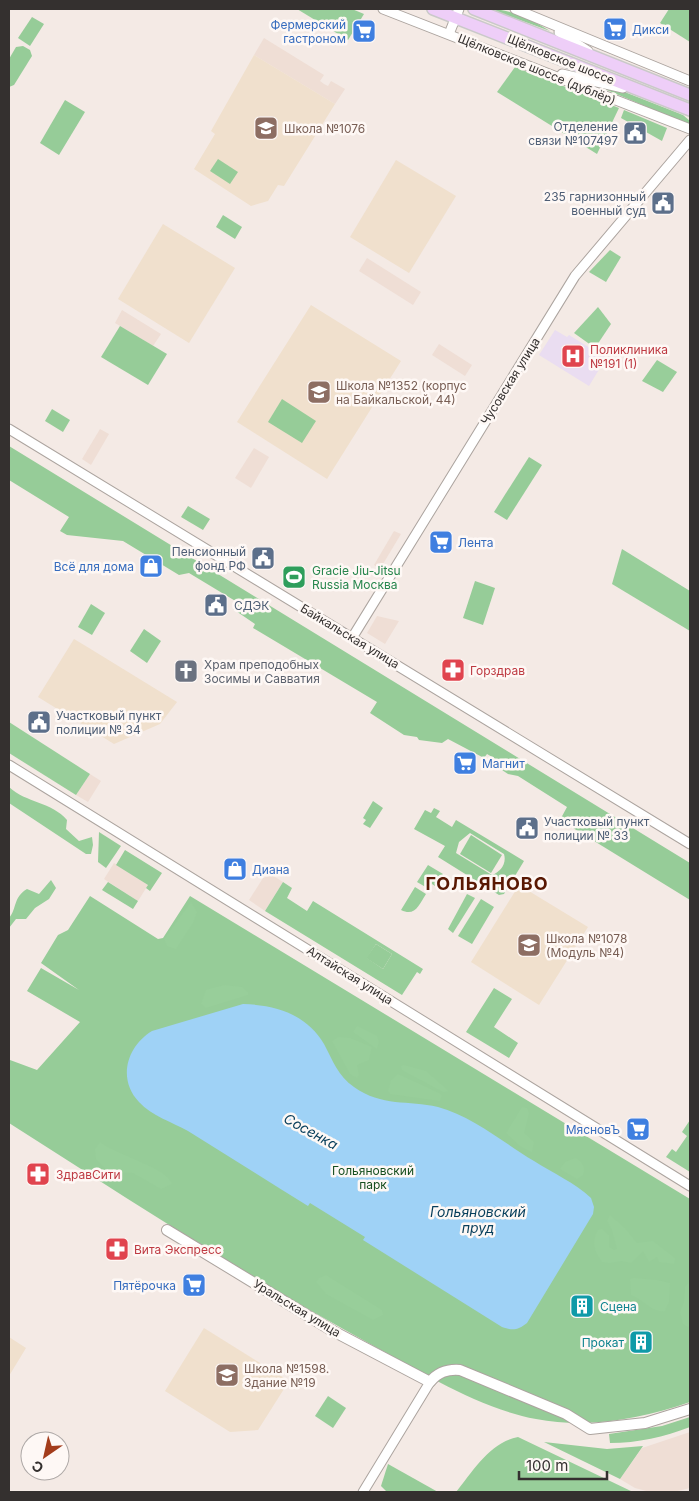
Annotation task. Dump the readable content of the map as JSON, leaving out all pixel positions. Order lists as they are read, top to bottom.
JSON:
{
  "streets": {
    "main road": ["Щёлковское шоссе", "Уральская улица"],
    "street": [
      "Щёлковское шоссе (дублёр)",
      "Чусовская улица",
      "Байкальская улица",
      "Алтайская улица"
    ]
  },
  "crossings": [
    ["Чусовская улица", "Байкальская улица"]
  ],
  "districts": ["ГОЛЬЯНОВО"],
  "water": ["Сосенка", "Гольяновский пруд"],
  "parks": ["Гольяновcкий парк"],
  "places": {
    "supermarket": [
      "Дикси",
      "Фермерский гастроном",
      "Лента",
      "Магнит",
      "МясновЪ",
      "Пятёрочка"
    ],
    "school or university": [
      "Школа №1076",
      "Школа №1352 (корпус на Байкальской, 44)",
      "Школа №1078 (Модуль №4)",
      "Школа №1598. Здание №19"
    ],
    "public building": [
      "Отделение связи №107497",
      "235 гарнизонный военный суд",
      "Пенсионный фонд РФ",
      "СДЭК",
      "Участковый пункт полиции № 34",
      "Участковый пункт полиции № 33"
    ],
    "hospital": ["Поликлиника №191 (1)"],
    "shop": ["Всё для дома", "Диана"],
    "sports": ["Gracie Jiu-Jitsu Russia Москва"],
    "pharmacy": ["Горздрав", "ЗдравСити", "Вита Экспресс"],
    "church": ["Храм преподобных Зосимы и Савватия"],
    "building": ["Сцена", "Прокат"]
  },
  "scale_bar": "100 m",
  "north": "bottom left"
}
